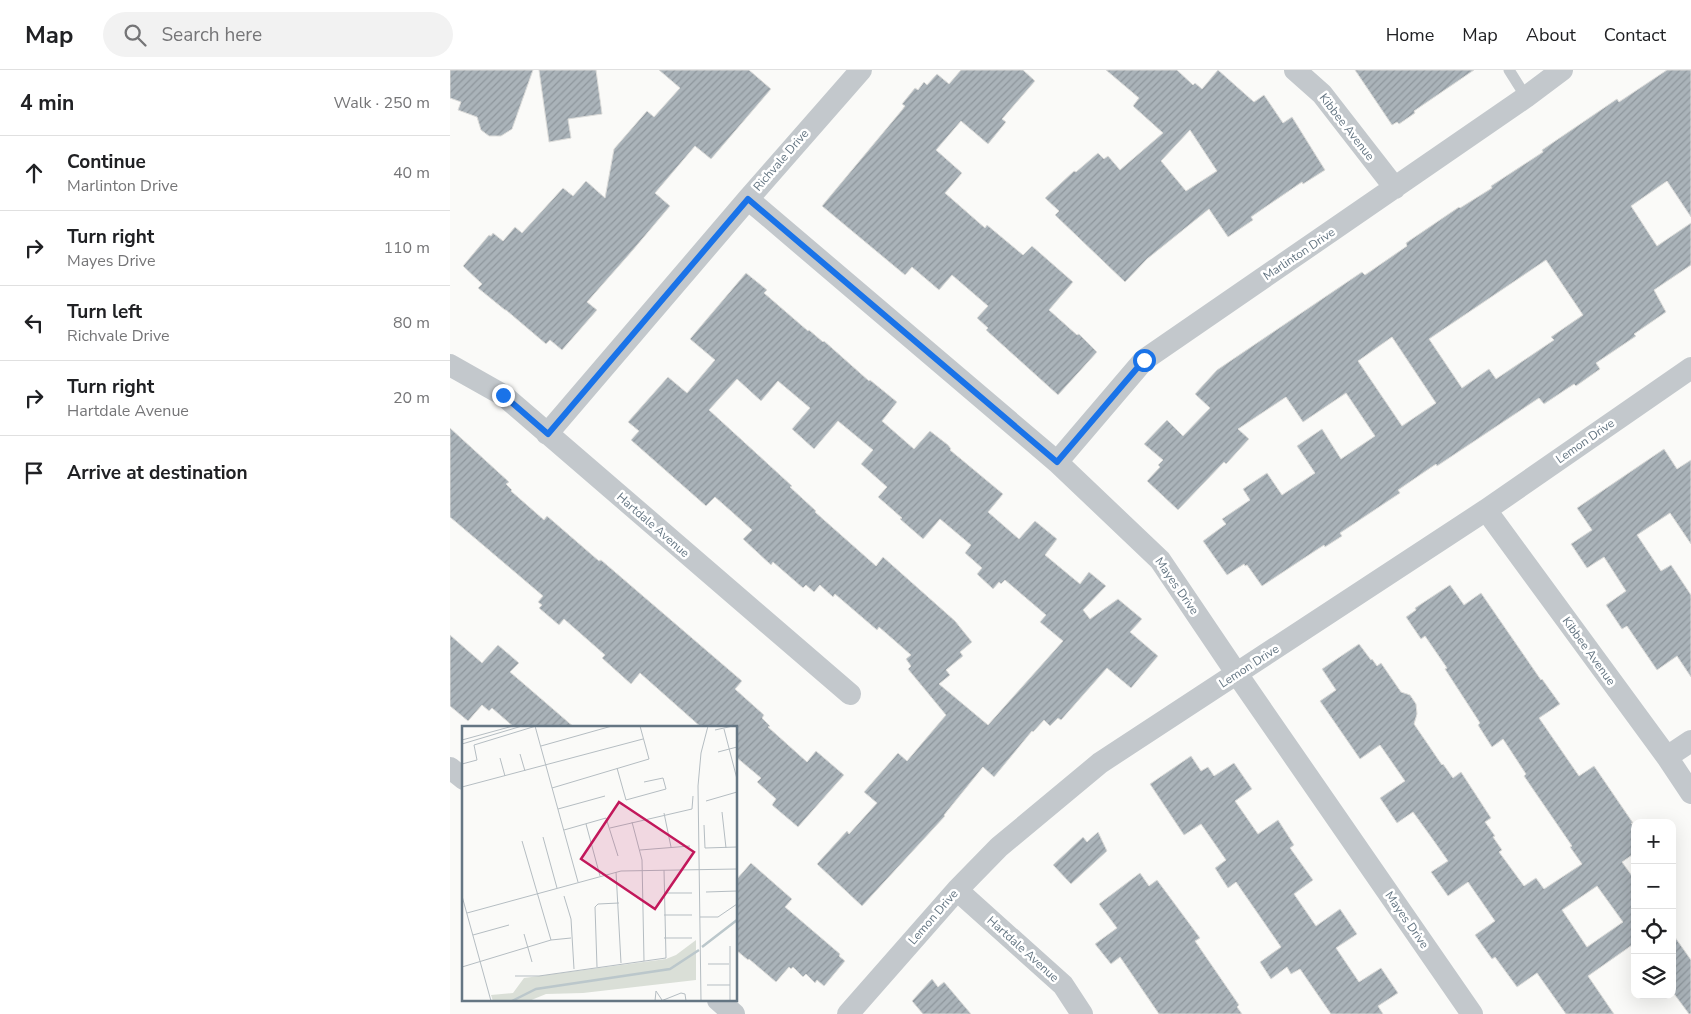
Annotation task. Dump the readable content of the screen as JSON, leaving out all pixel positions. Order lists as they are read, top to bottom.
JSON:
{
  "streets": {
    "street": [
      "Kibbee Avenue",
      "Richvale Drive",
      "Marlinton Drive",
      "Lemon Drive",
      "Hartdale Avenue",
      "Mayes Drive"
    ]
  },
  "crossings": [
    ["Kibbee Avenue", "Marlinton Drive"],
    ["Kibbee Avenue", "Lemon Drive"],
    ["Richvale Drive", "Hartdale Avenue"],
    ["Richvale Drive", "Mayes Drive"],
    ["Marlinton Drive", "Mayes Drive"],
    ["Lemon Drive", "Hartdale Avenue"],
    ["Lemon Drive", "Mayes Drive"]
  ],
  "page": {
    "header": "Map",
    "search": "Search here",
    "nav": [
      "Home",
      "Map",
      "About",
      "Contact"
    ],
    "heading": ["4 min", "Walk · 250 m"],
    "list": [
      ["Continue", "Marlinton Drive", "40 m"],
      ["Turn right", "Mayes Drive", "110 m"],
      ["Turn left", "Richvale Drive", "80 m"],
      ["Turn right", "Hartdale Avenue", "20 m"],
      "Arrive at destination"
    ],
    "map_buttons": ["+", "−"]
  }
}
